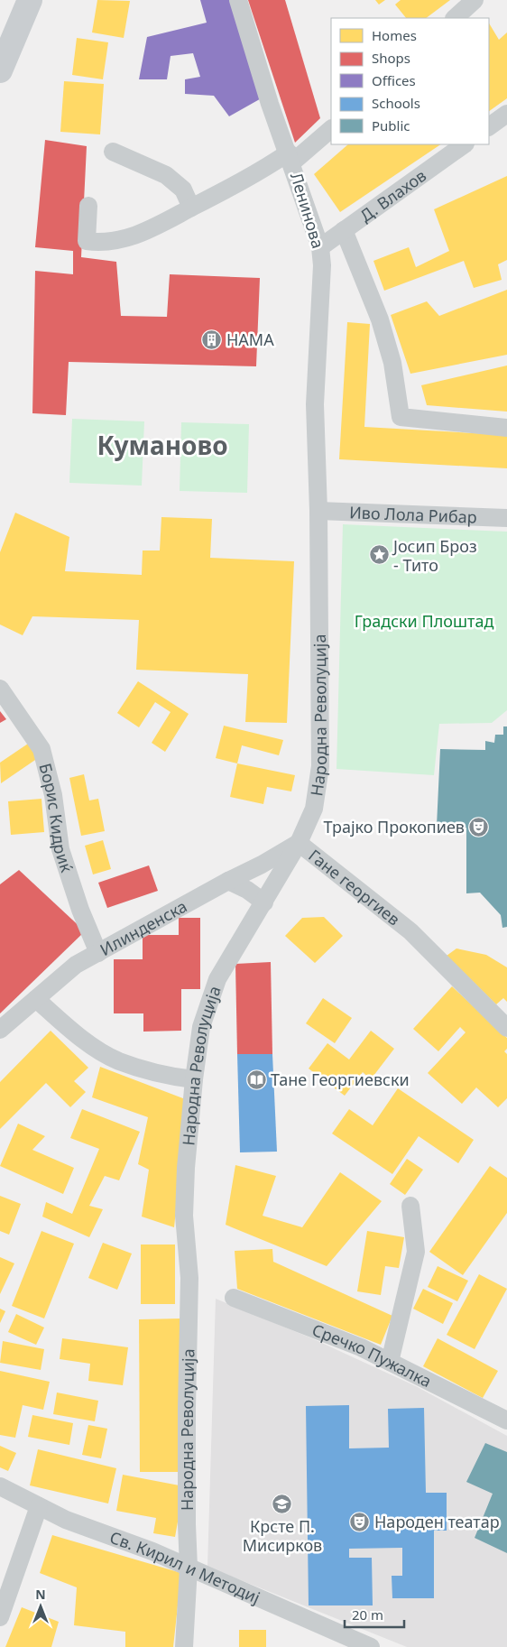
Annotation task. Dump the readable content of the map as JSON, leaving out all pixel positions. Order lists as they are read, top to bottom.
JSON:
{
  "streets": {
    "street": [
      "Д. Влахов",
      "Ленинова",
      "Иво Лола Рибар",
      "Народна Револуција",
      "Борис Кидриќ",
      "Гане георгиев",
      "Илинденска",
      "Сречко Пужалка",
      "Св. Кирил и Методиј"
    ]
  },
  "crossings": [
    ["Д. Влахов", "Ленинова"],
    ["Ленинова", "Иво Лола Рибар"],
    ["Ленинова", "Народна Револуција"],
    ["Иво Лола Рибар", "Народна Револуција"],
    ["Народна Револуција", "Гане георгиев"],
    ["Народна Револуција", "Илинденска"],
    ["Народна Револуција", "Св. Кирил и Методиј"],
    ["Борис Кидриќ", "Илинденска"],
    ["Гане георгиев", "Илинденска"]
  ],
  "districts": ["Куманово"],
  "parks": ["Градски Плоштад"],
  "places": {
    "building": ["НАМА"],
    "place": ["Јосип Броз - Тито"],
    "theatre": ["Трајко Прокопиев", "Народен театар"],
    "library": ["Тане Георгиевски"],
    "school or university": ["Крсте П. Мисирков"]
  },
  "legend": [
    "Homes",
    "Shops",
    "Offices",
    "Schools",
    "Public"
  ],
  "scale_bar": "20 m",
  "north": "top"
}
